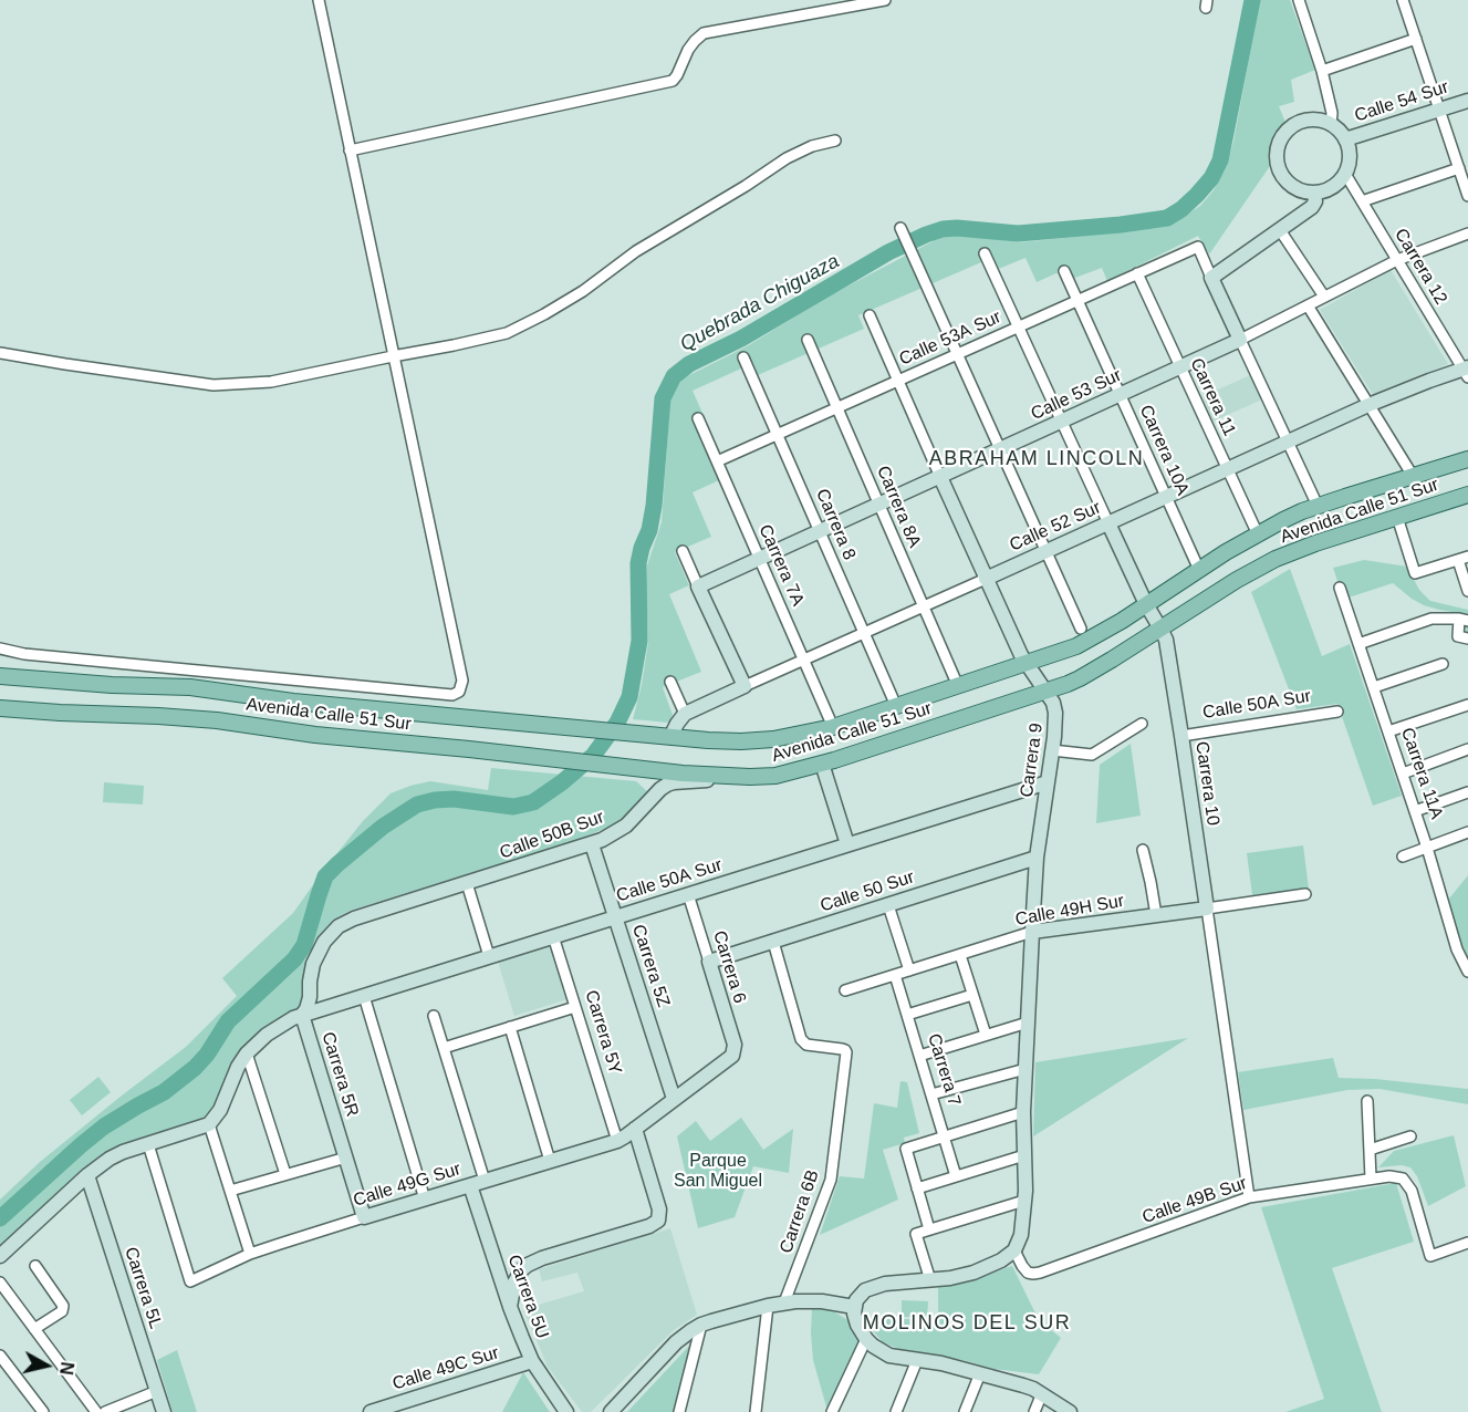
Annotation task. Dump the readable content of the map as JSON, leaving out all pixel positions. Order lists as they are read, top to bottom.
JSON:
{
  "streets": {
    "main road": ["Avenida Calle 51 Sur"],
    "street": [
      "Calle 54 Sur",
      "Carrera 12",
      "Calle 53A Sur",
      "Calle 53 Sur",
      "Carrera 11",
      "Carrera 10A",
      "Carrera 8A",
      "Carrera 8",
      "Calle 52 Sur",
      "Carrera 7A",
      "Calle 50A Sur",
      "Carrera 9",
      "Carrera 11A",
      "Carrera 10",
      "Calle 50B Sur",
      "Calle 50 Sur",
      "Calle 49H Sur",
      "Carrera 5Z",
      "Carrera 6",
      "Carrera 5Y",
      "Carrera 7",
      "Carrera 5R",
      "Calle 49G Sur",
      "Calle 49B Sur",
      "Carrera 6B",
      "Carrera 5L",
      "Carrera 5U",
      "Calle 49C Sur"
    ]
  },
  "crossings": [
    ["Calle 54 Sur", "Carrera 12"],
    ["Carrera 12", "Calle 53 Sur"],
    ["Carrera 12", "Calle 52 Sur"],
    ["Calle 53A Sur", "Carrera 11"],
    ["Calle 53A Sur", "Carrera 10A"],
    ["Calle 53A Sur", "Carrera 8A"],
    ["Calle 53A Sur", "Carrera 8"],
    ["Calle 53A Sur", "Carrera 7A"],
    ["Calle 53A Sur", "Carrera 9"],
    ["Calle 53A Sur", "Carrera 10"],
    ["Calle 53 Sur", "Carrera 11"],
    ["Calle 53 Sur", "Carrera 10A"],
    ["Calle 53 Sur", "Carrera 8A"],
    ["Calle 53 Sur", "Carrera 8"],
    ["Calle 53 Sur", "Carrera 7A"],
    ["Calle 53 Sur", "Carrera 9"],
    ["Calle 53 Sur", "Carrera 10"],
    ["Carrera 11", "Avenida Calle 51 Sur"],
    ["Carrera 11", "Calle 52 Sur"],
    ["Carrera 10A", "Avenida Calle 51 Sur"],
    ["Carrera 10A", "Calle 52 Sur"],
    ["Carrera 8A", "Avenida Calle 51 Sur"],
    ["Carrera 8A", "Calle 52 Sur"],
    ["Avenida Calle 51 Sur", "Carrera 8"],
    ["Avenida Calle 51 Sur", "Carrera 7A"],
    ["Avenida Calle 51 Sur", "Carrera 9"],
    ["Avenida Calle 51 Sur", "Carrera 10"],
    ["Avenida Calle 51 Sur", "Calle 50B Sur"],
    ["Carrera 8", "Calle 52 Sur"],
    ["Calle 52 Sur", "Carrera 7A"],
    ["Calle 52 Sur", "Carrera 9"],
    ["Calle 52 Sur", "Carrera 10"],
    ["Calle 50A Sur", "Carrera 9"],
    ["Calle 50A Sur", "Carrera 10"],
    ["Calle 50A Sur", "Carrera 5Z"],
    ["Calle 50A Sur", "Carrera 6"],
    ["Calle 50A Sur", "Carrera 5Y"],
    ["Calle 50A Sur", "Carrera 5R"],
    ["Carrera 9", "Calle 50 Sur"],
    ["Carrera 9", "Calle 49H Sur"],
    ["Carrera 9", "Calle 49B Sur"],
    ["Carrera 10", "Calle 49H Sur"],
    ["Carrera 10", "Calle 49B Sur"],
    ["Calle 50B Sur", "Carrera 5Z"],
    ["Calle 50B Sur", "Carrera 5R"],
    ["Calle 50 Sur", "Carrera 6"],
    ["Calle 50 Sur", "Carrera 6B"],
    ["Calle 49H Sur", "Carrera 7"],
    ["Carrera 5Z", "Calle 49G Sur"],
    ["Carrera 6", "Calle 49G Sur"],
    ["Carrera 5Y", "Calle 49G Sur"],
    ["Carrera 5R", "Calle 49G Sur"],
    ["Calle 49G Sur", "Carrera 5U"],
    ["Carrera 5U", "Calle 49C Sur"]
  ],
  "districts": ["ABRAHAM LINCOLN", "MOLINOS DEL SUR"],
  "water": ["Quebrada Chiguaza"],
  "parks": ["Parque San Miguel"],
  "north": "right"
}
